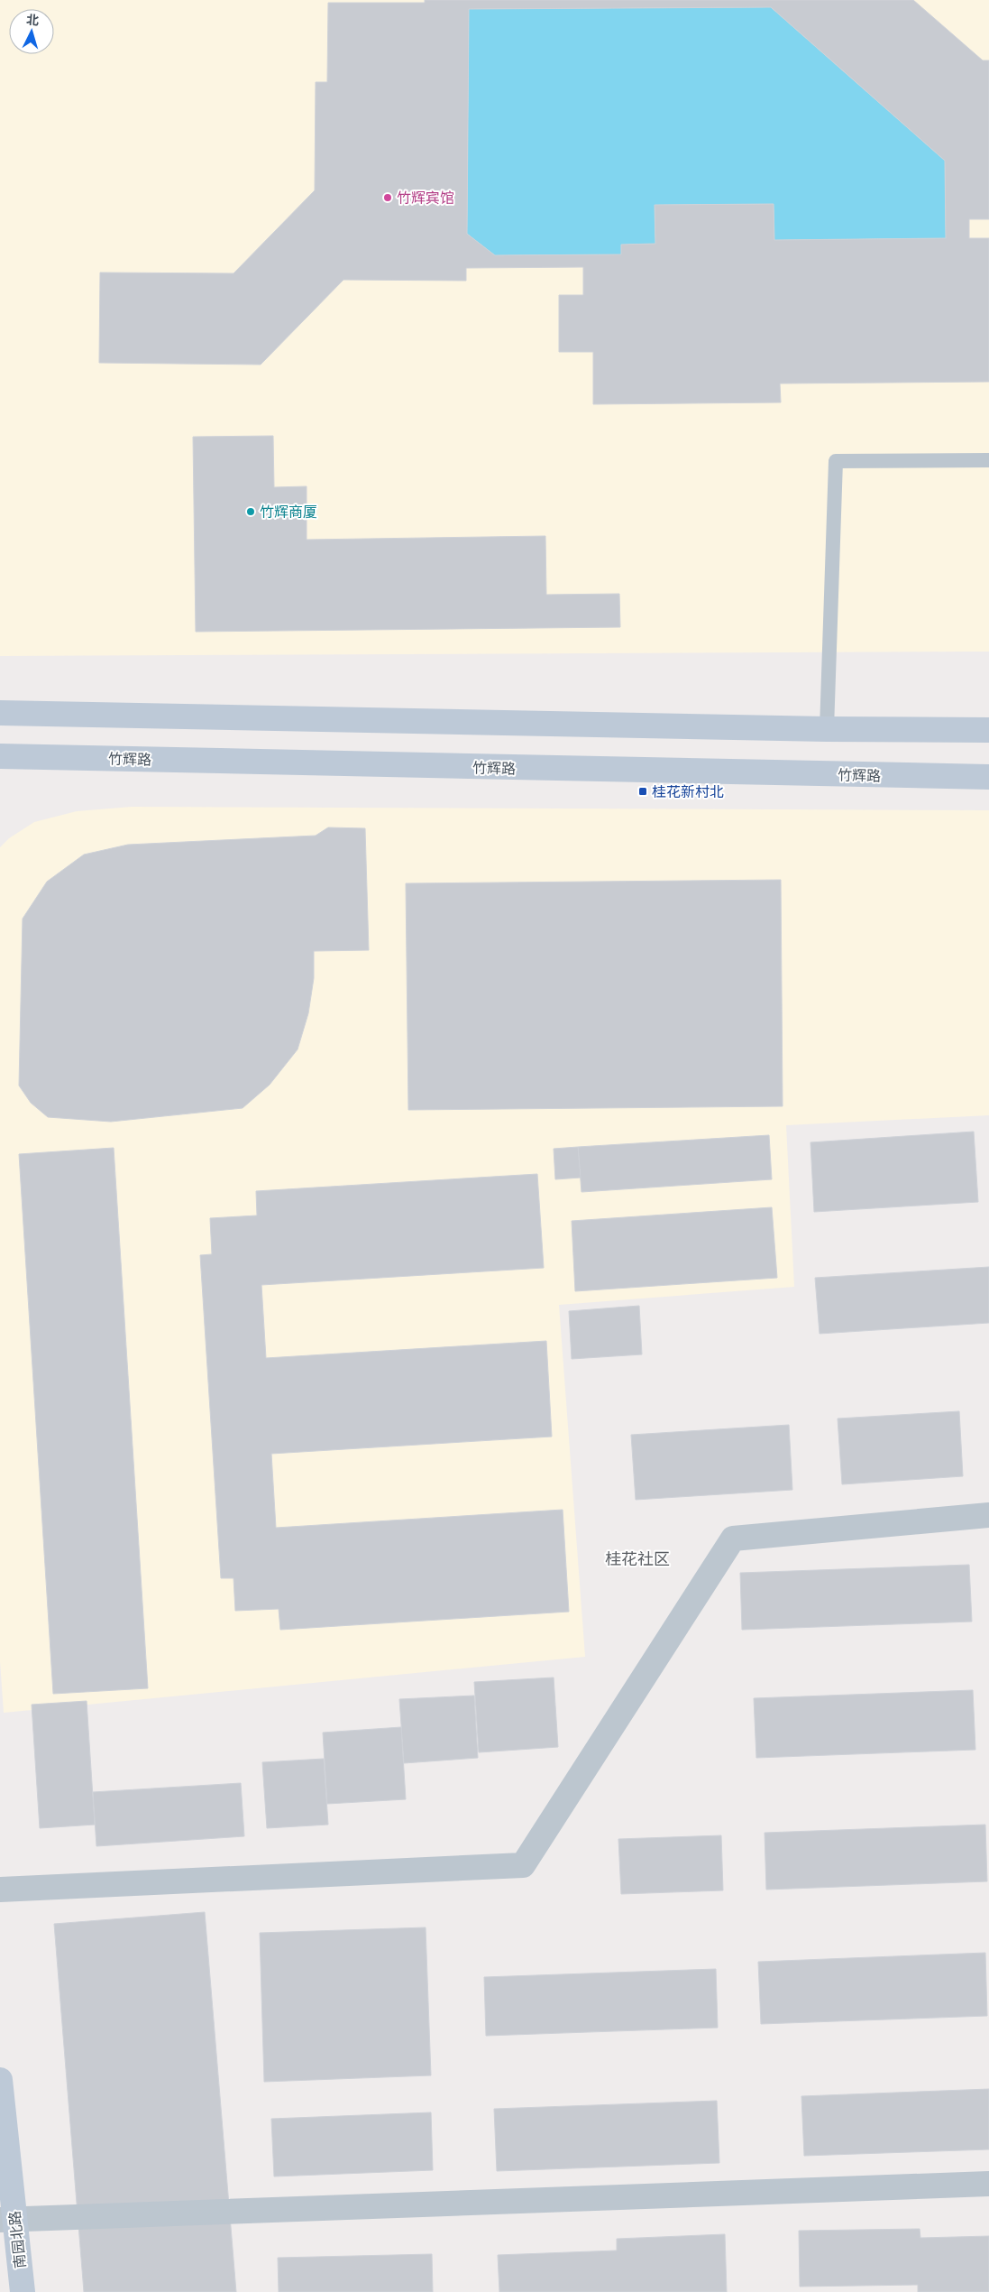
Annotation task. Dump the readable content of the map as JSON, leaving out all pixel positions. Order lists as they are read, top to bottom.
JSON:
{
  "streets": {
    "main road": ["竹辉路", "南园北路"]
  },
  "districts": ["桂花社区"],
  "places": {
    "other": ["竹辉宾馆", "竹辉商厦"],
    "transit": ["桂花新村北"]
  },
  "north": "top"
}
